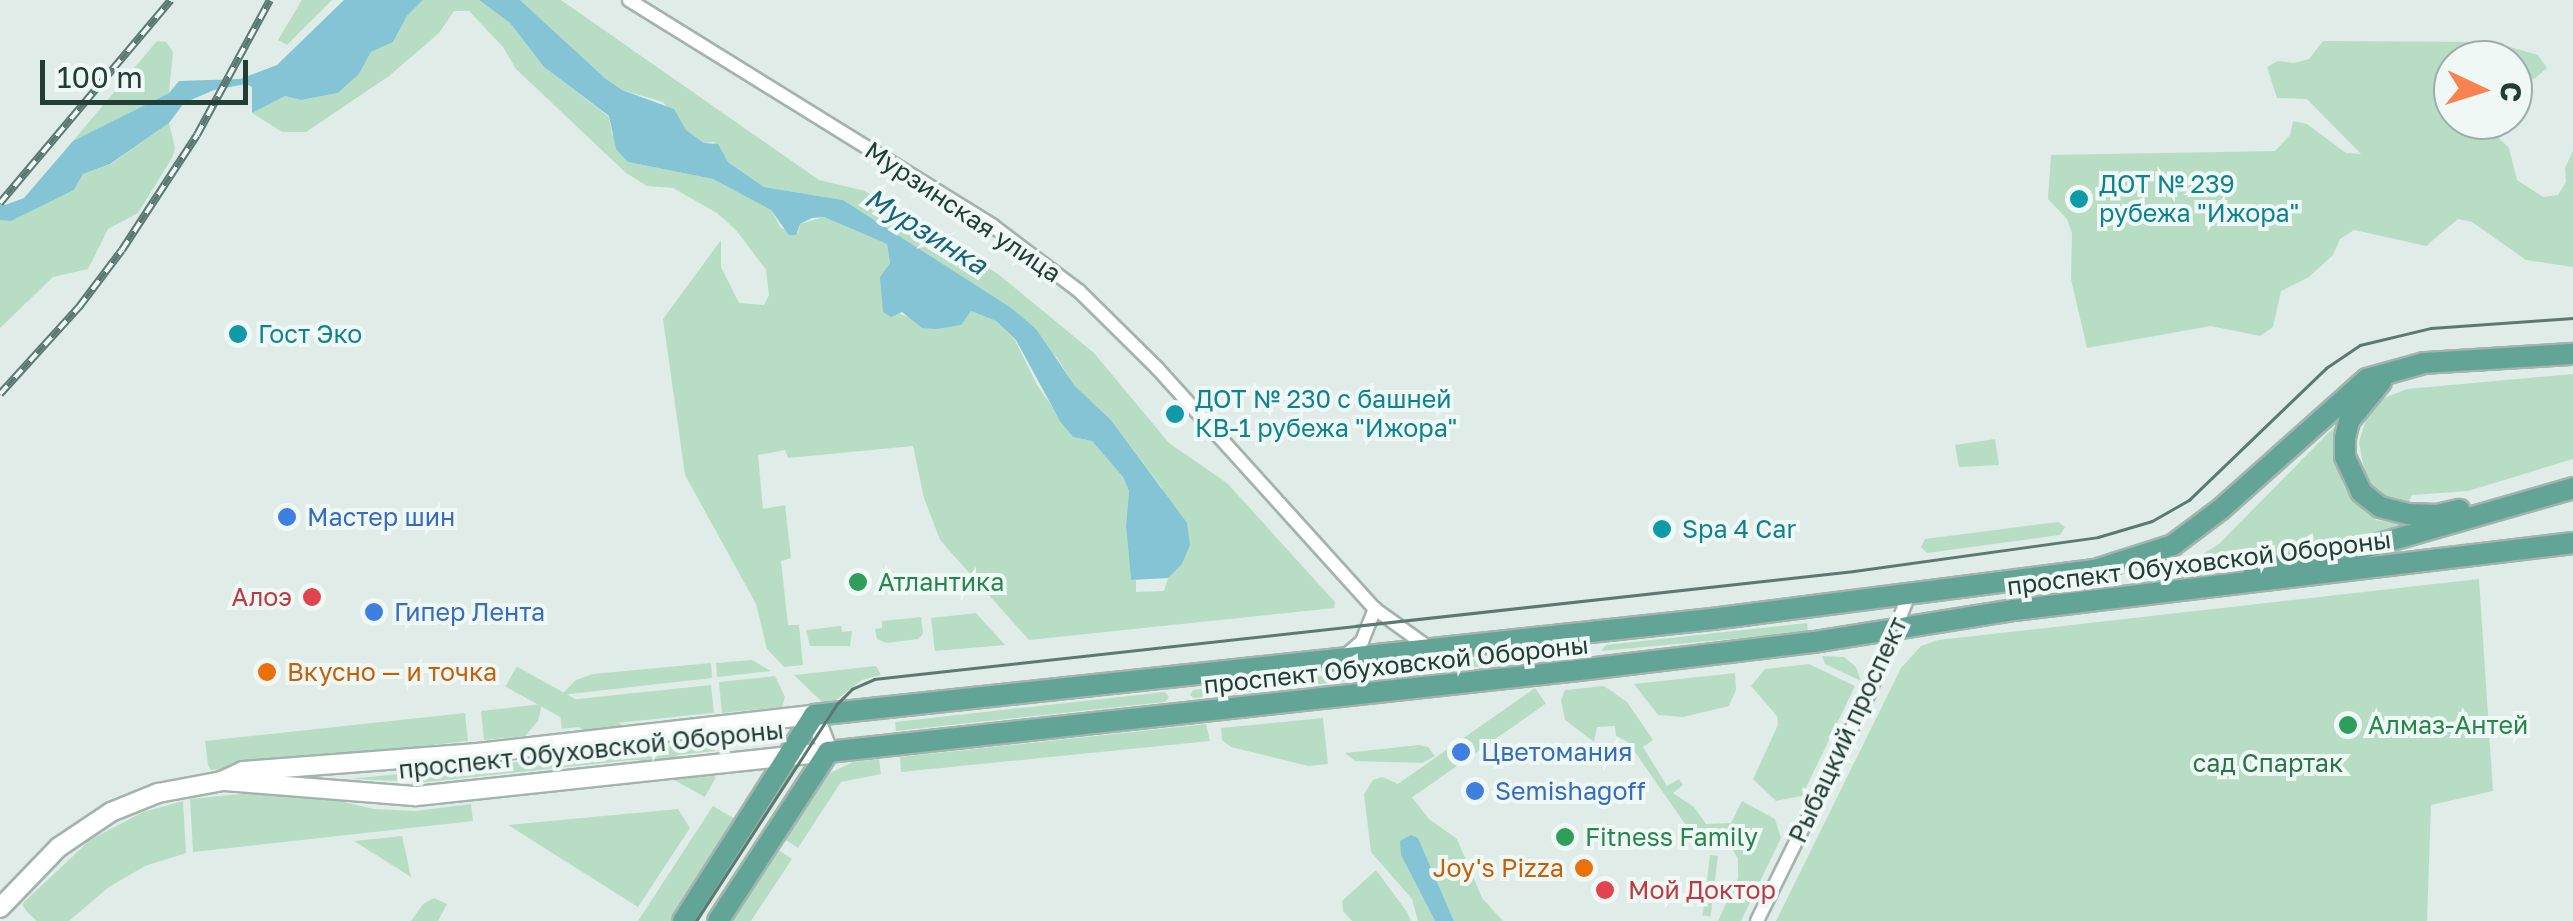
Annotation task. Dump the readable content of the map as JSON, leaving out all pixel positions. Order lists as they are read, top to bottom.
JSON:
{
  "streets": {
    "main road": ["проспект Обуховской Обороны"],
    "street": ["Мурзинская улица", "Рыбацкий проспект"]
  },
  "crossings": [
    ["Мурзинская улица", "проспект Обуховской Обороны"],
    ["проспект Обуховской Обороны", "Рыбацкий проспект"]
  ],
  "water": ["Мурзинка"],
  "parks": ["сад Спартак"],
  "places": [
    "ДОТ № 239 рубежа \"Ижора\"",
    "Гост Эко",
    "ДОТ № 230 с башней КВ-1 рубежа \"Ижора\"",
    "Мастер шин",
    "Spa 4 Car",
    "Атлантика",
    "Алоэ",
    "Гипер Лента",
    "Вкусно — и точка",
    "Алмаз-Антей",
    "Цветомания",
    "Semishagoff",
    "Fitness Family",
    "Joy's Pizza",
    "Мой Доктор"
  ],
  "scale_bar": "100 m",
  "north": "right"
}
